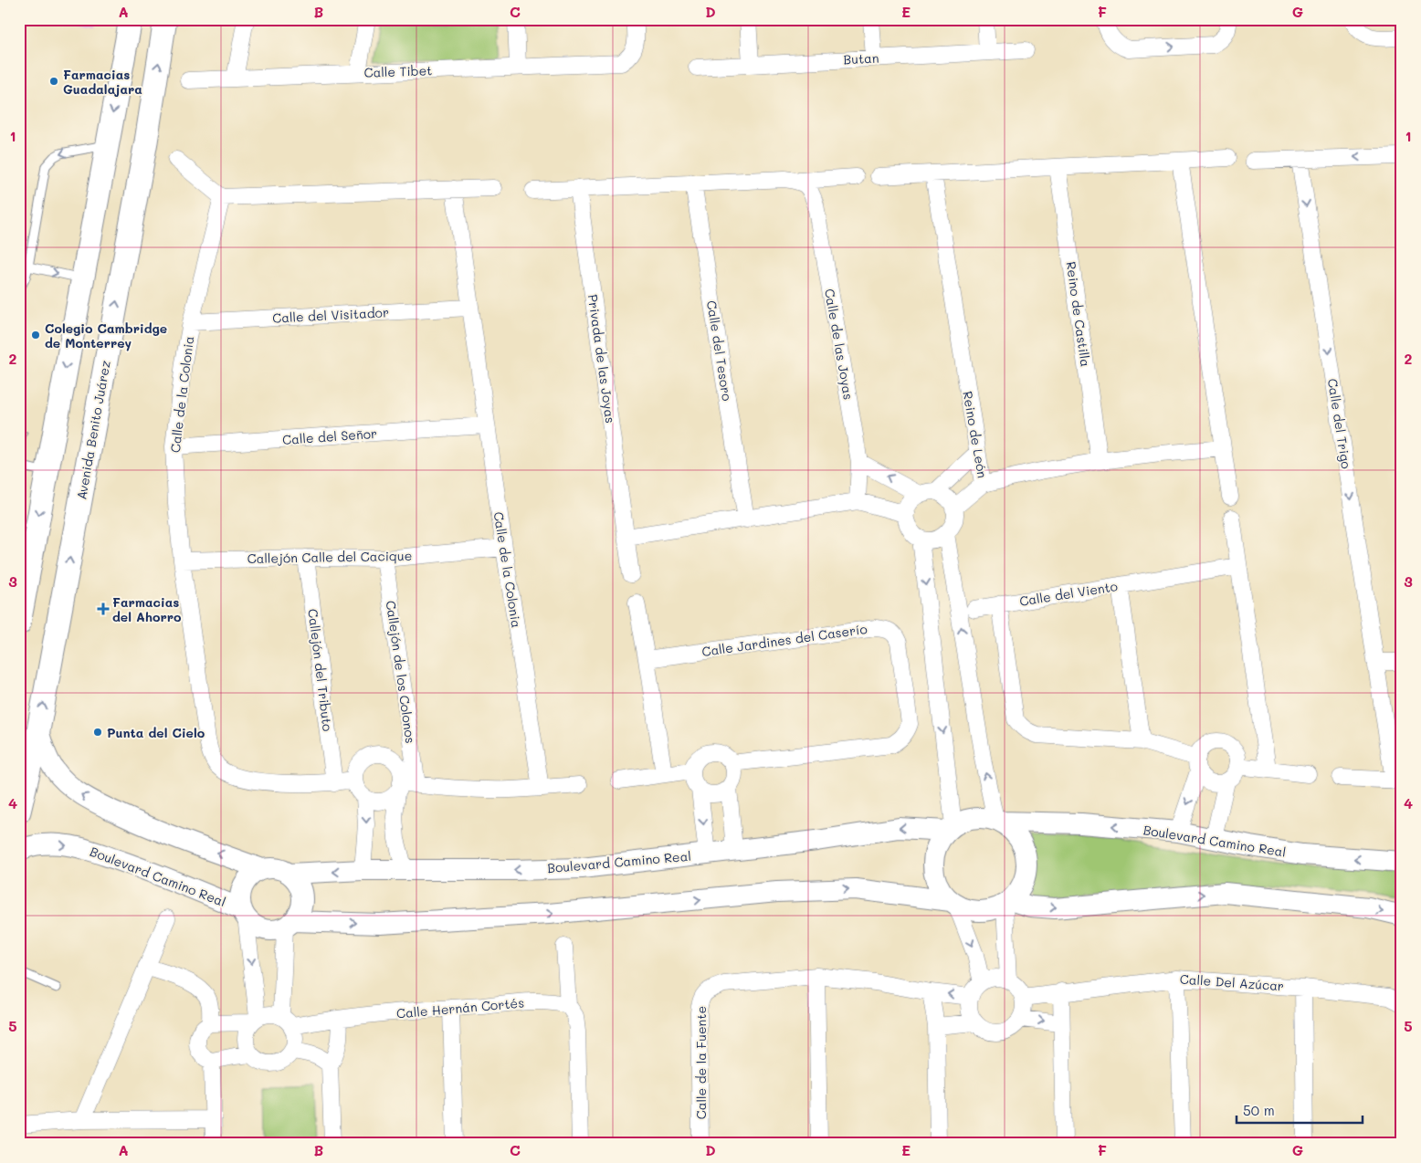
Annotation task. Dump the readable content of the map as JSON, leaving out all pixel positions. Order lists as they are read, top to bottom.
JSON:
{
  "streets": {
    "main road": ["Avenida Benito Juárez"],
    "street": [
      "Butan",
      "Calle Tibet",
      "Reino de Castilla",
      "Calle del Visitador",
      "Calle de las Joyas",
      "Calle del Tesoro",
      "Privada de las Joyas",
      "Calle de la Colonia",
      "Calle del Trigo",
      "Reino de León",
      "Calle del Señor",
      "Callejón Calle del Cacique",
      "Calle del Viento",
      "Calle Jardines del Caserío",
      "Callejón del Tributo",
      "Callejón de los Colonos",
      "Boulevard Camino Real",
      "Calle Del Azúcar",
      "Calle Hernán Cortés",
      "Calle de la Fuente"
    ]
  },
  "crossings": [
    ["Reino de Castilla", "Reino de León"],
    ["Calle del Visitador", "Calle de la Colonia"],
    ["Calle de la Colonia", "Calle del Señor"],
    ["Calle de la Colonia", "Callejón Calle del Cacique"],
    ["Calle de la Colonia", "Callejón del Tributo"],
    ["Callejón Calle del Cacique", "Callejón del Tributo"],
    ["Callejón Calle del Cacique", "Callejón de los Colonos"]
  ],
  "places": {
    "other": ["Farmacias Guadalajara", "Colegio Cambridge de Monterrey", "Punta del Cielo"],
    "health": ["Farmacias del Ahorro"]
  },
  "scale_bar": "50 m",
  "grid": {
    "columns": [
      "A",
      "B",
      "C",
      "D",
      "E",
      "F",
      "G"
    ],
    "rows": [
      "1",
      "2",
      "3",
      "4",
      "5"
    ]
  }
}
